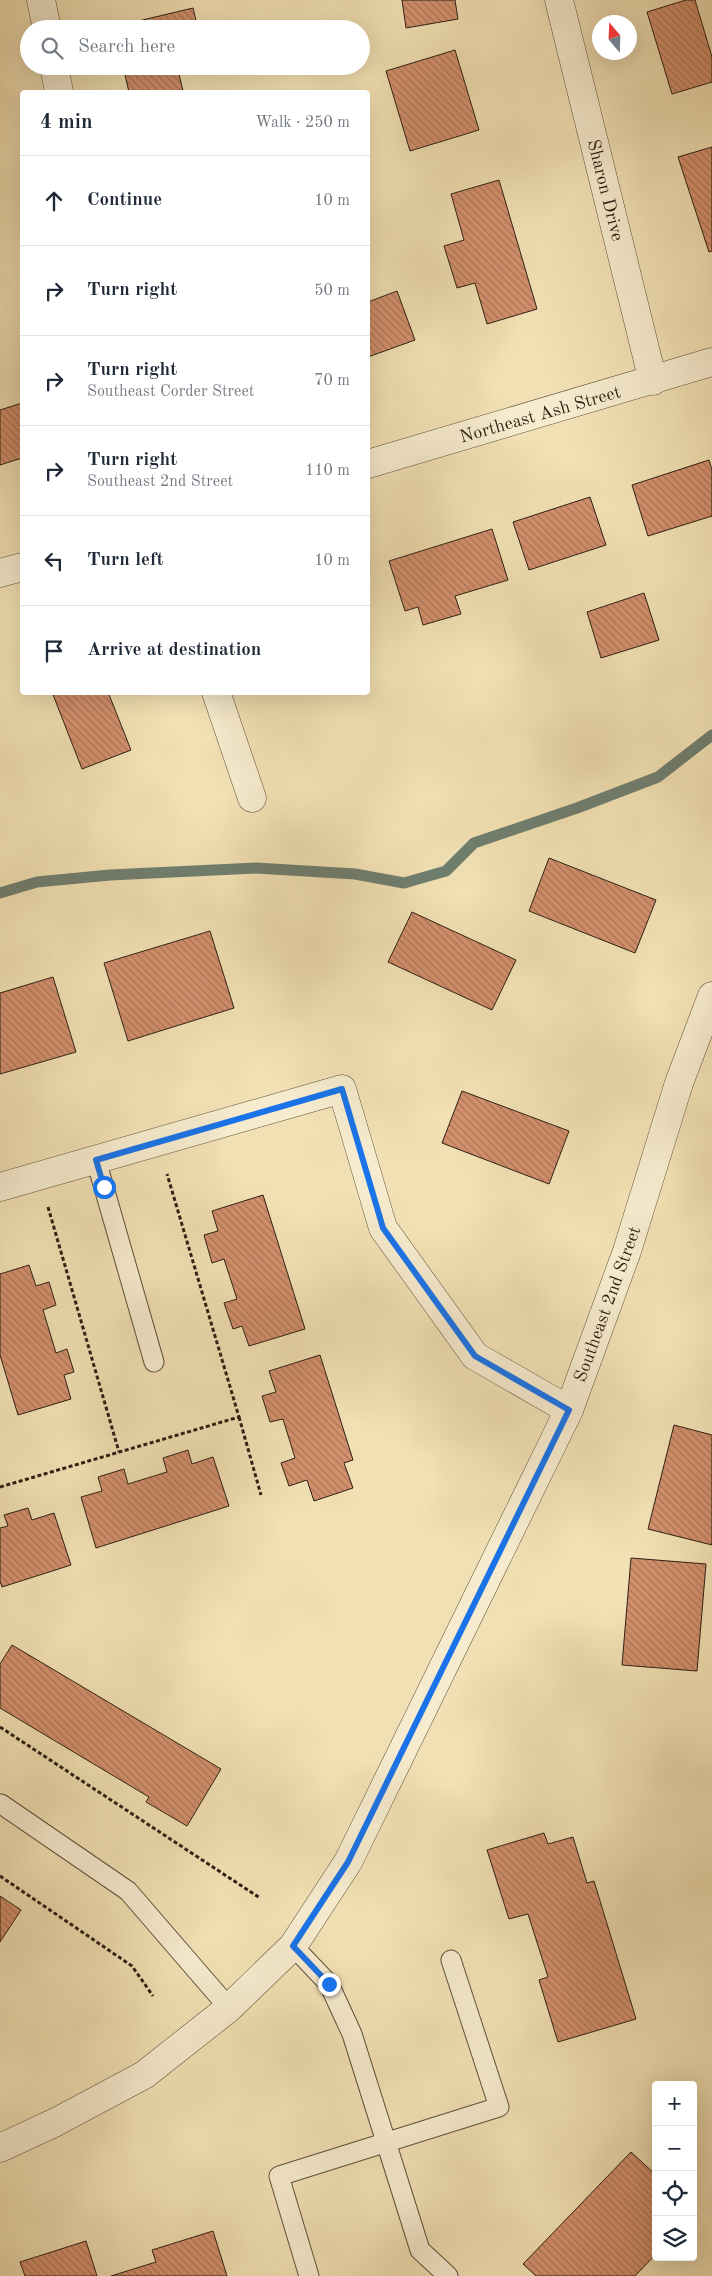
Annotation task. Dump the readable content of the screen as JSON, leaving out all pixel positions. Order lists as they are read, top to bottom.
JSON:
{
  "streets": {
    "street": ["Sharon Drive", "Northeast Ash Street", "Southeast 2nd Street"]
  },
  "crossings": [
    ["Sharon Drive", "Northeast Ash Street"]
  ],
  "north": "top",
  "page": {
    "search": "Search here",
    "heading": ["4 min", "Walk · 250 m"],
    "list": [
      ["Continue", "10 m"],
      ["Turn right", "50 m"],
      ["Turn right", "Southeast Corder Street", "70 m"],
      ["Turn right", "Southeast 2nd Street", "110 m"],
      ["Turn left", "10 m"],
      "Arrive at destination"
    ],
    "map_buttons": ["+", "−"]
  }
}
